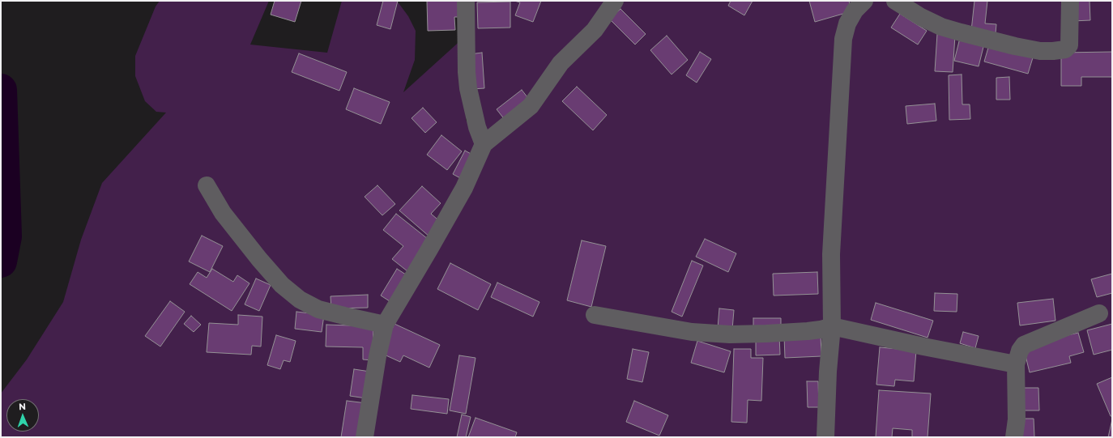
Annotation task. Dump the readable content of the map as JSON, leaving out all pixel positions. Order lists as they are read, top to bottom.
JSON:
{
  "north": "top"
}
